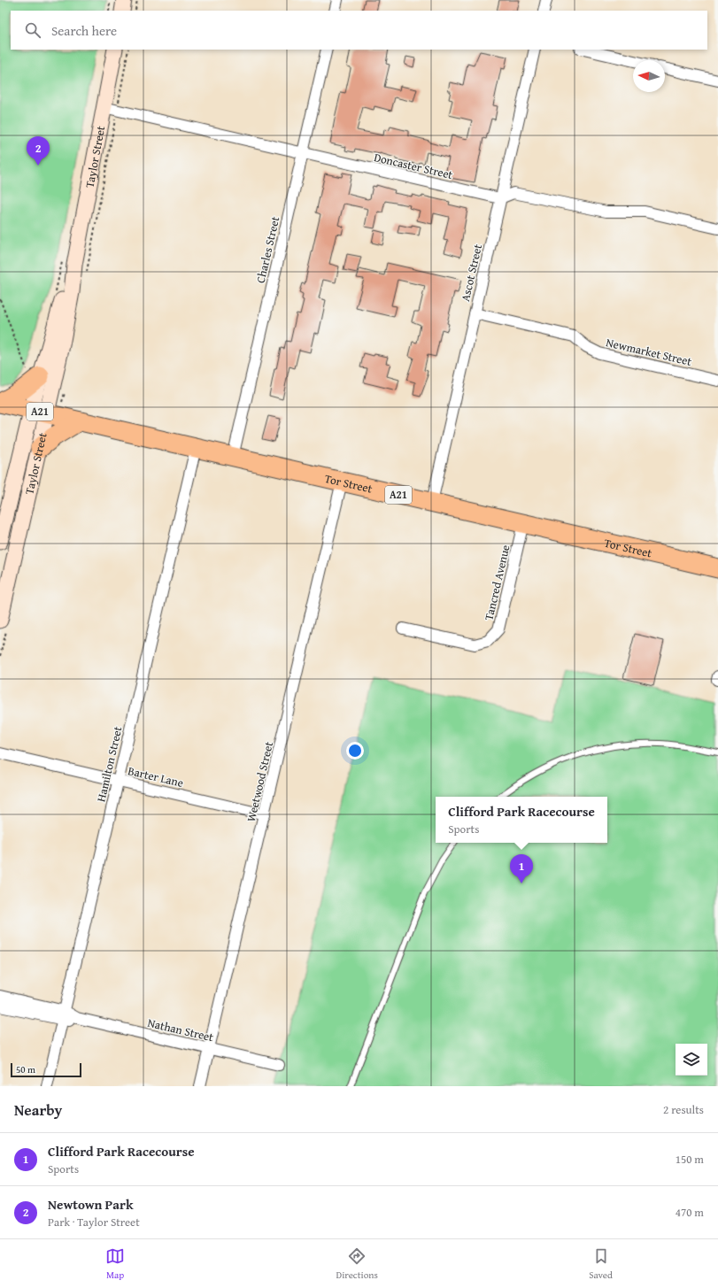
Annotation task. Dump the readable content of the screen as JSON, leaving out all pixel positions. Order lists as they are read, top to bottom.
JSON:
{
  "streets": {
    "highway": ["A21", "Tor Street"],
    "street": [
      "Taylor Street",
      "Doncaster Street",
      "Charles Street",
      "Ascot Street",
      "Newmarket Street",
      "Tancred Avenue",
      "Hamilton Street",
      "Barter Lane",
      "Weetwood Street",
      "Nathan Street"
    ]
  },
  "crossings": [
    ["Taylor Street", "Doncaster Street"],
    ["Taylor Street", "Tor Street"],
    ["Doncaster Street", "Charles Street"],
    ["Doncaster Street", "Ascot Street"],
    ["Charles Street", "Tor Street"],
    ["Ascot Street", "Newmarket Street"],
    ["Ascot Street", "Tor Street"],
    ["Tor Street", "Tancred Avenue"],
    ["Tor Street", "Hamilton Street"],
    ["Tor Street", "Weetwood Street"],
    ["Hamilton Street", "Barter Lane"],
    ["Hamilton Street", "Nathan Street"],
    ["Barter Lane", "Weetwood Street"],
    ["Weetwood Street", "Nathan Street"]
  ],
  "scale_bar": "50 m",
  "north": "left",
  "page": {
    "search": "Search here",
    "pins": ["2", "1"],
    "popup": ["Clifford Park Racecourse", "Sports"],
    "scale": "50 m",
    "heading": ["Nearby", "2 results"],
    "list": [
      {
        "mark": "1",
        "name": "Clifford Park Racecourse",
        "note": "Sports",
        "value": "150 m"
      },
      {
        "mark": "2",
        "name": "Newtown Park",
        "note": "Park · Taylor Street",
        "value": "470 m"
      }
    ],
    "nav": ["Map", "Directions", "Saved"]
  }
}
